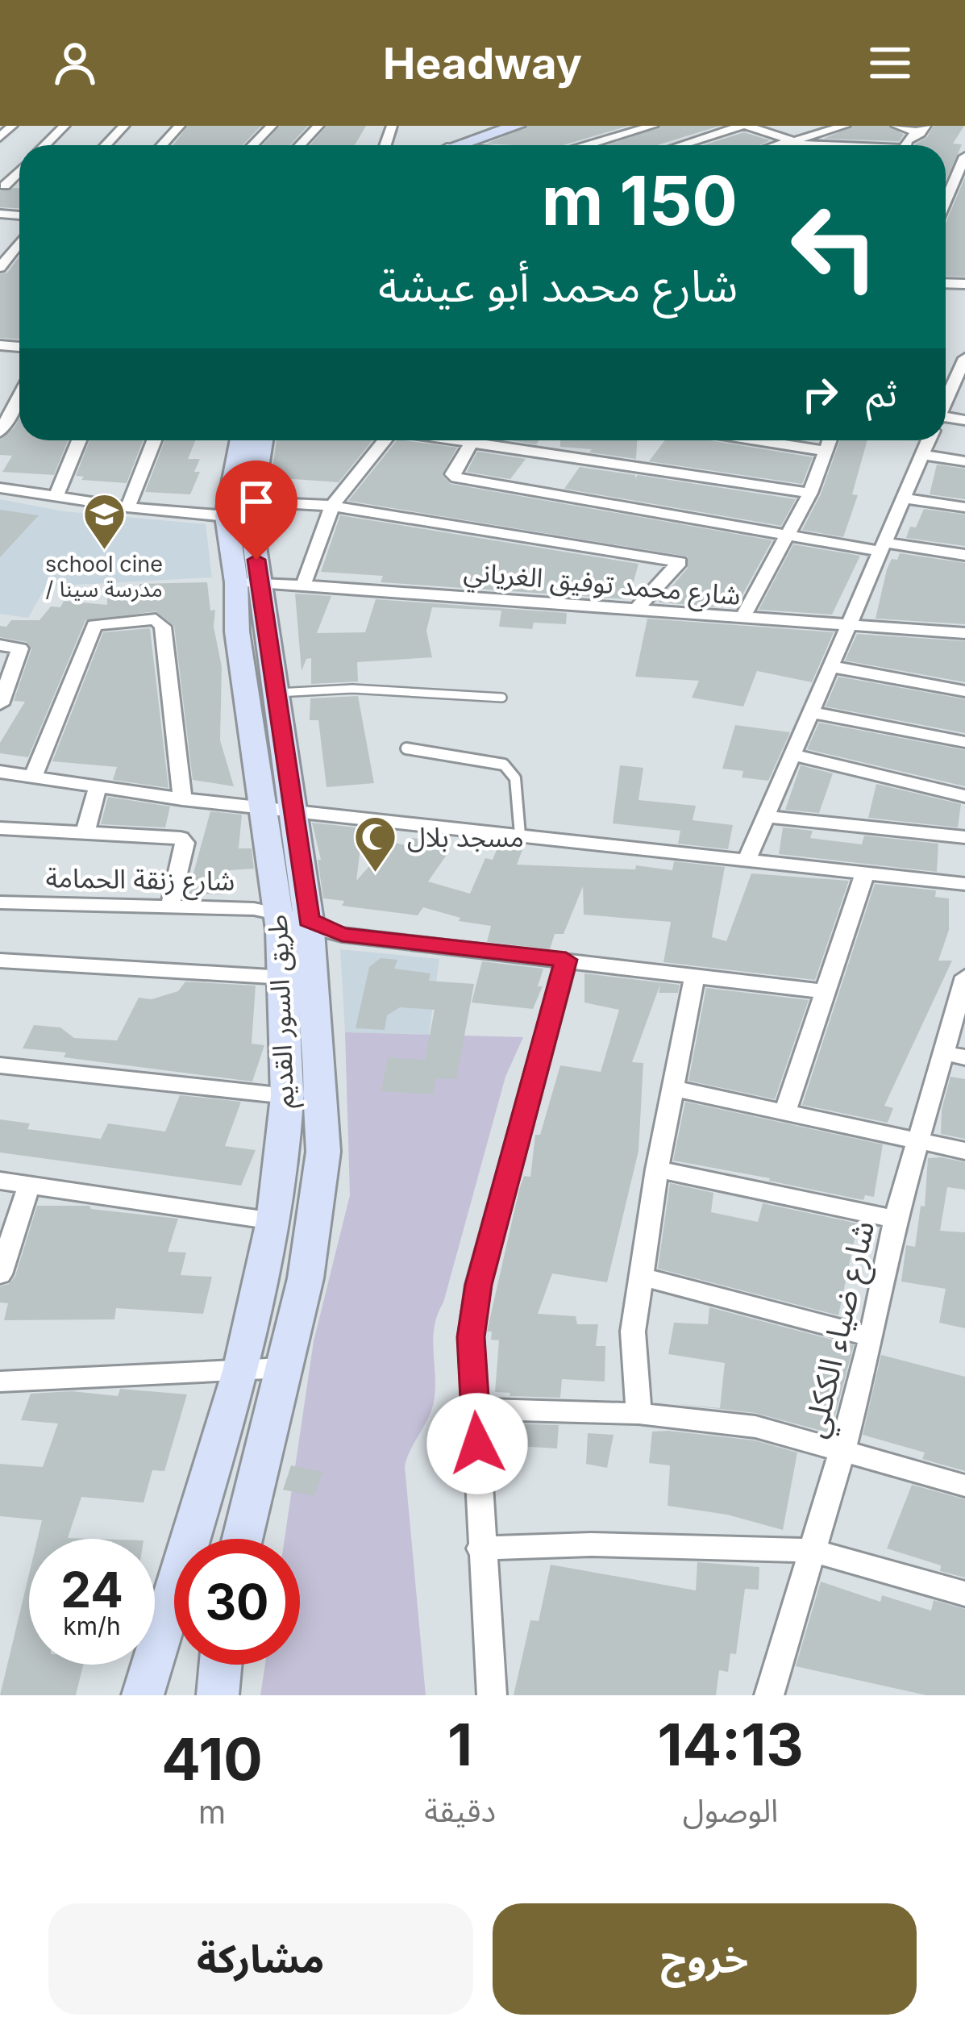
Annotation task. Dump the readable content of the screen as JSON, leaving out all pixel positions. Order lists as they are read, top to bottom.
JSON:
{
  "streets": {
    "main road": ["طريق السور القديم"],
    "street": ["شارع محمد توفيق الغرياني", "شارع زنقة الحمامة", "شارع ضياء الككلي"]
  },
  "crossings": [
    ["شارع محمد توفيق الغرياني", "طريق السور القديم"],
    ["شارع زنقة الحمامة", "طريق السور القديم"]
  ],
  "places": {
    "school or university": ["school cine / مدرسة سينا"],
    "mosque": ["مسجد بلال"]
  },
  "page": {
    "header": "Headway",
    "turn": ["150 m", "شارع محمد أبو عيشة"],
    "then": "ثم",
    "speed": "24 km/h",
    "limit": "30",
    "eta": [
      "14:13",
      "الوصول",
      "1",
      "دقيقة",
      "410",
      "m"
    ],
    "buttons": ["خروج", "مشاركة"]
  }
}
